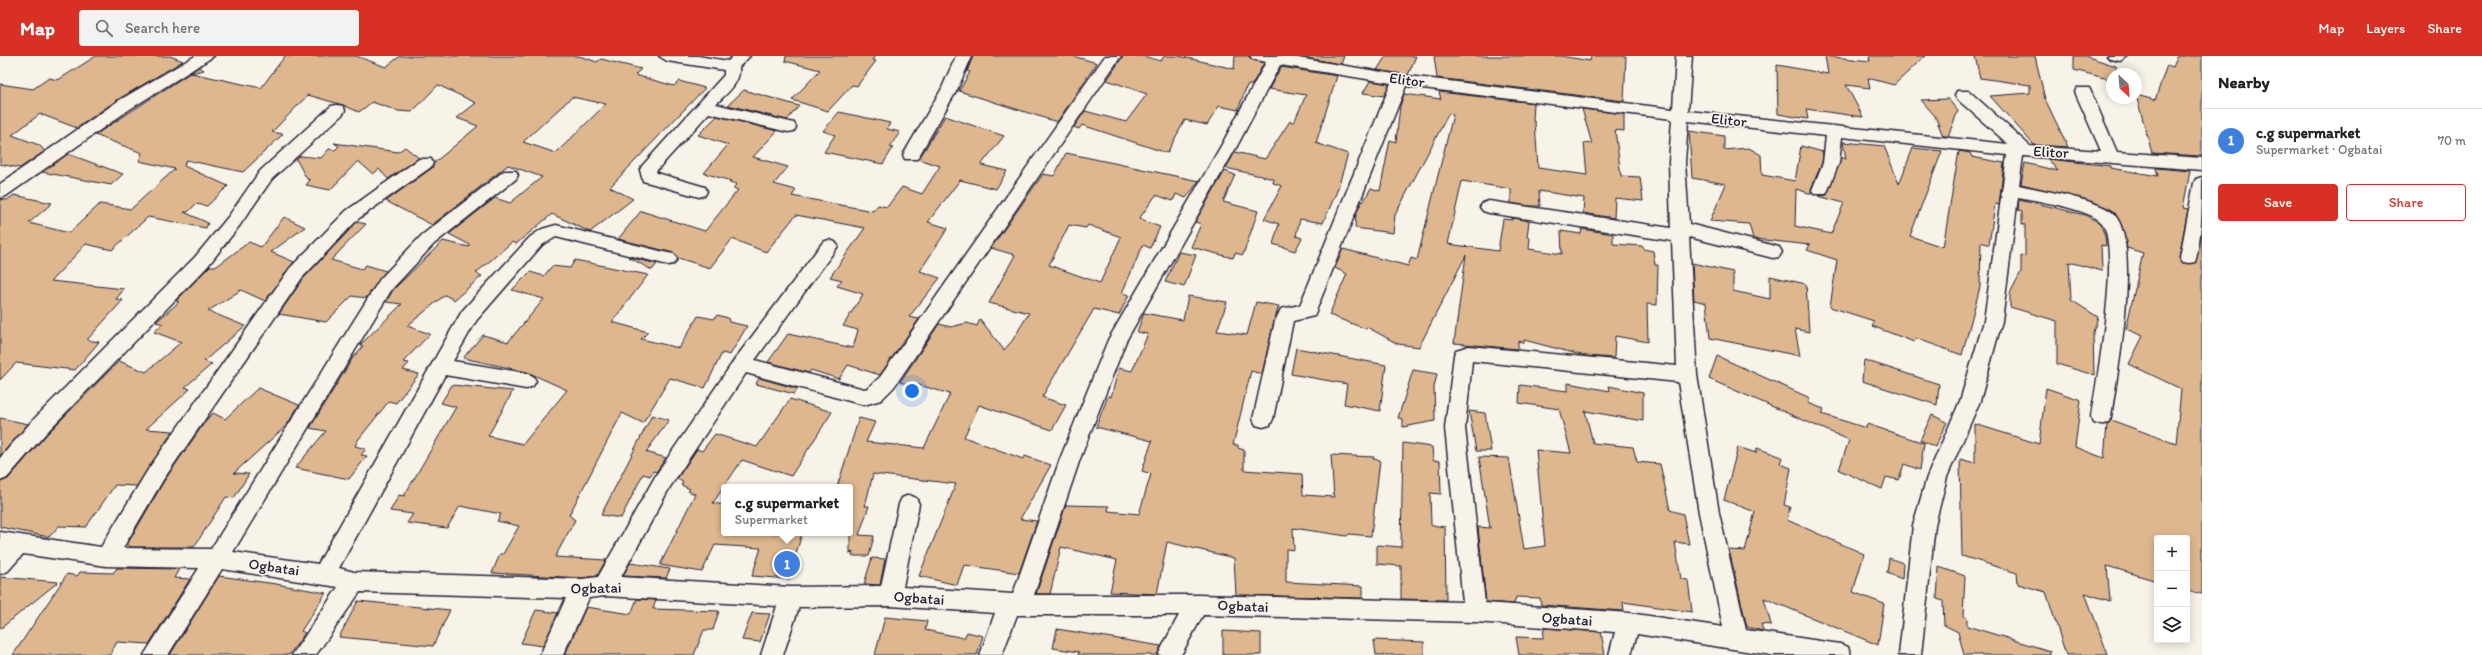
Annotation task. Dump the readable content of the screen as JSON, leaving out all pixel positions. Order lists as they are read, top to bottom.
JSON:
{
  "streets": {
    "street": ["Elitor", "Ogbatai"]
  },
  "north": "bottom right",
  "page": {
    "header": "Map",
    "search": "Search here",
    "nav": ["Map", "Layers", "Share"],
    "heading": "Nearby",
    "list": [
      {
        "mark": "1",
        "name": "c.g supermarket",
        "note": "Supermarket · Ogbatai",
        "value": "70 m"
      }
    ],
    "buttons": ["Save", "Share"],
    "popup": ["c.g supermarket", "Supermarket"],
    "map_buttons": ["+", "−"],
    "pins": "1"
  }
}
